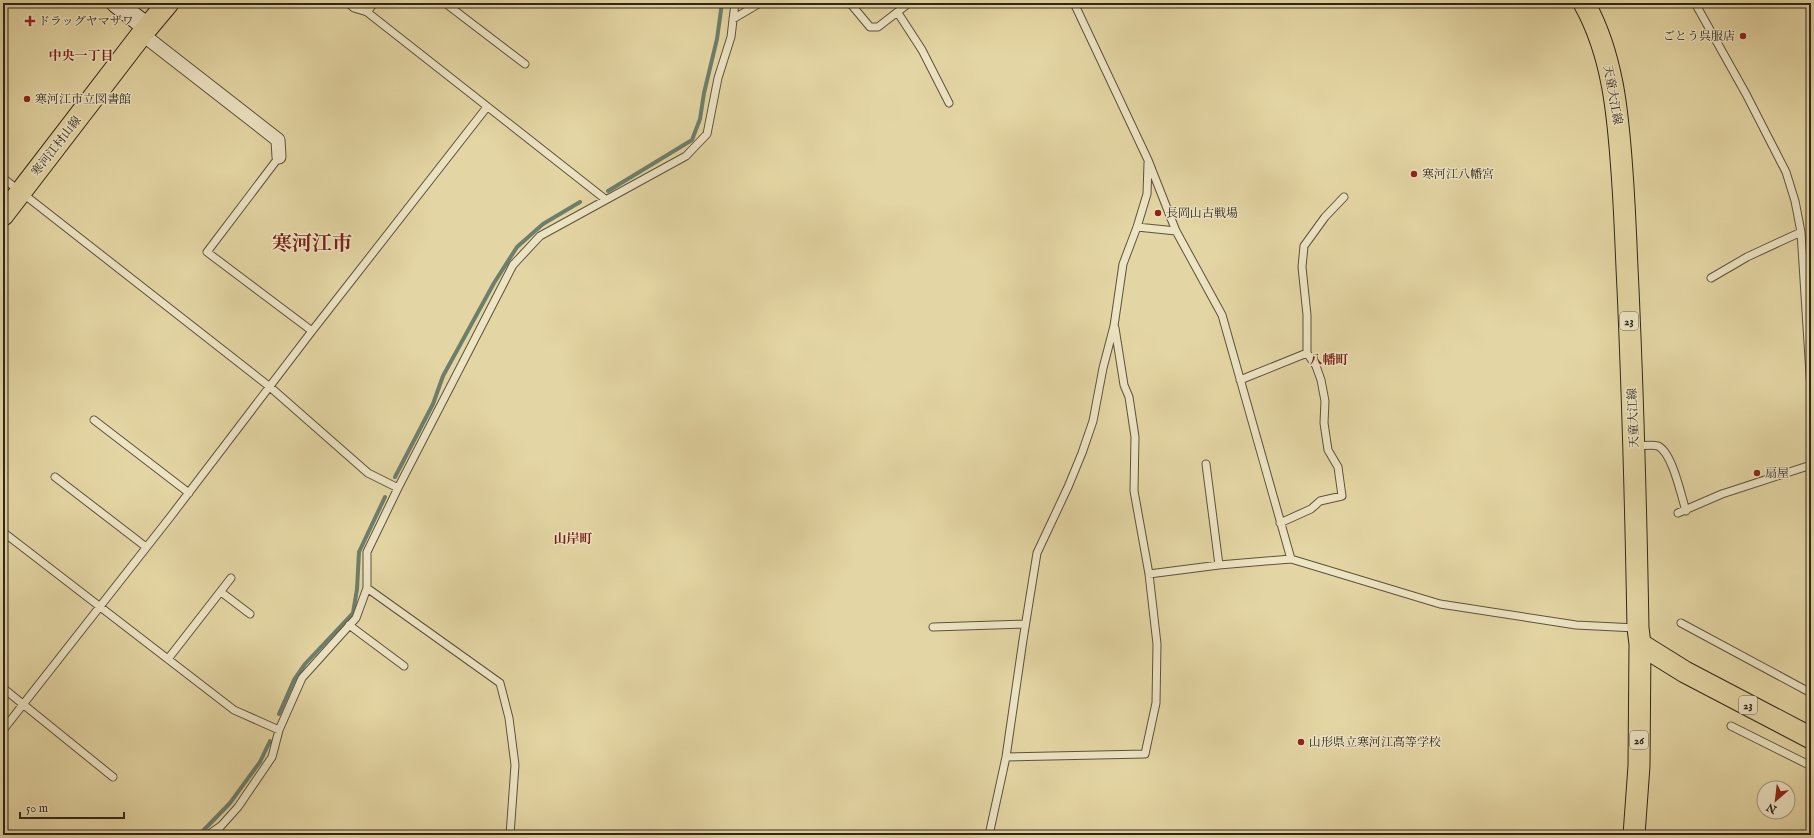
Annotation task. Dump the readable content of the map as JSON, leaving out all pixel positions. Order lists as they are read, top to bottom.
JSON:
{
  "streets": {
    "main road": [
      "天童大江線",
      "寒河江村山線",
      "23",
      "26"
    ]
  },
  "crossings": [
    ["天童大江線", "23"],
    ["天童大江線", "26"],
    ["23", "26"]
  ],
  "districts": [
    "中央一丁目",
    "寒河江市",
    "八幡町",
    "山岸町"
  ],
  "places": {
    "health": ["ドラッグヤマザワ"],
    "other": [
      "ごとう呉服店",
      "寒河江市立図書館",
      "寒河江八幡宮",
      "長岡山古戦場",
      "扇屋",
      "山形県立寒河江高等学校"
    ]
  },
  "scale_bar": "50 m",
  "north": "bottom left"
}
